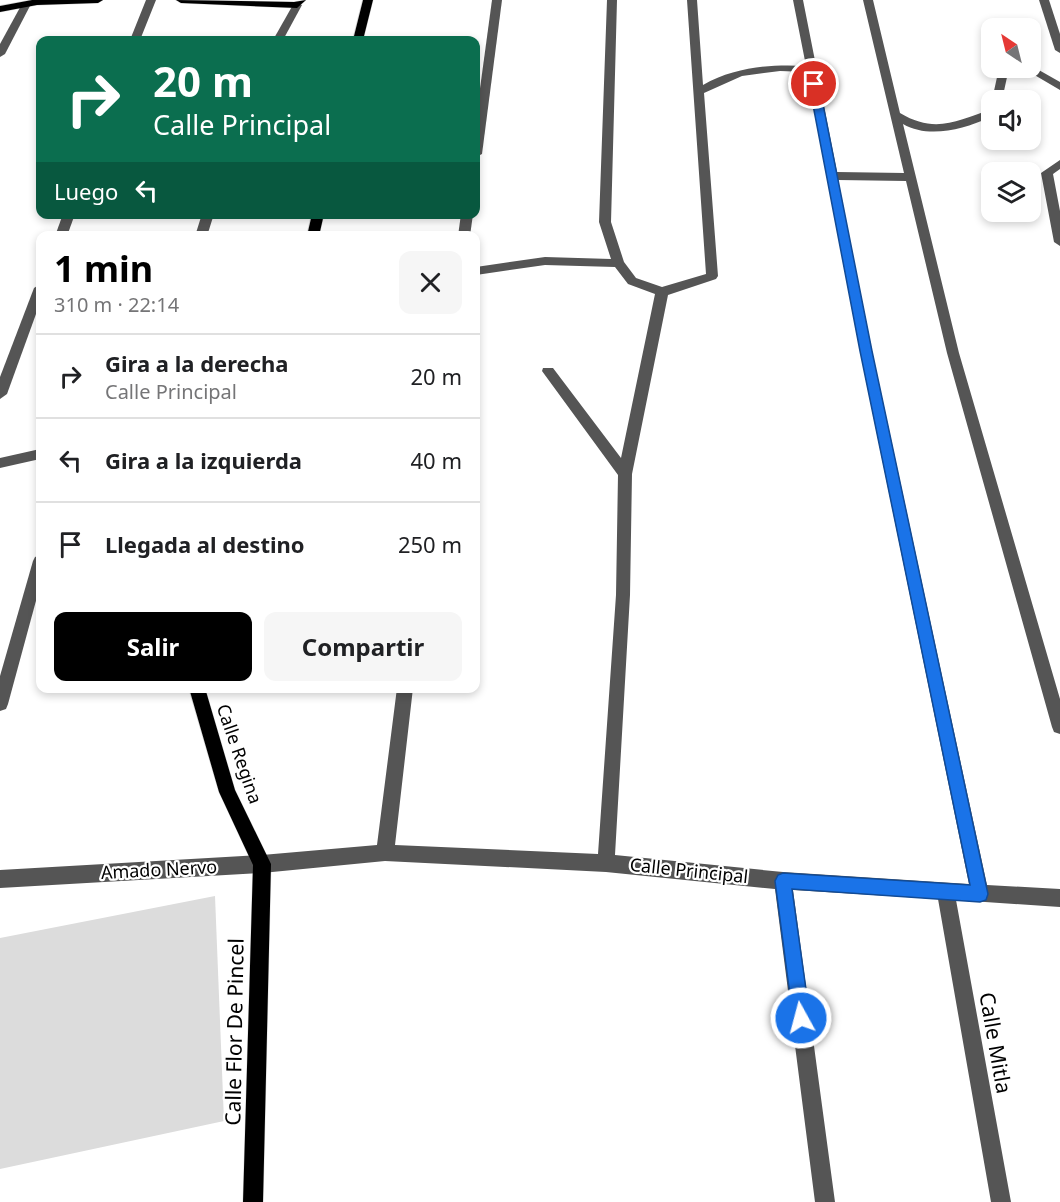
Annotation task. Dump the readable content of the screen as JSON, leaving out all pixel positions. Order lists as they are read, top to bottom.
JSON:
{
  "streets": {
    "main road": ["Calle Regina", "Calle Flor De Pincel"],
    "street": ["Amado Nervo", "Calle Principal", "Calle Mitla"]
  },
  "crossings": [
    ["Calle Regina", "Amado Nervo"],
    ["Calle Regina", "Calle Flor De Pincel"],
    ["Amado Nervo", "Calle Principal"],
    ["Amado Nervo", "Calle Flor De Pincel"],
    ["Calle Principal", "Calle Mitla"]
  ],
  "north": "top left",
  "page": {
    "turn": ["20 m", "Calle Principal"],
    "then": "Luego",
    "heading": ["1 min", "310 m · 22:14"],
    "list": [
      {
        "name": "Gira a la derecha",
        "note": "Calle Principal",
        "value": "20 m"
      },
      {
        "name": "Gira a la izquierda",
        "value": "40 m"
      },
      {
        "name": "Llegada al destino",
        "value": "250 m"
      }
    ],
    "buttons": ["Salir", "Compartir"]
  }
}
